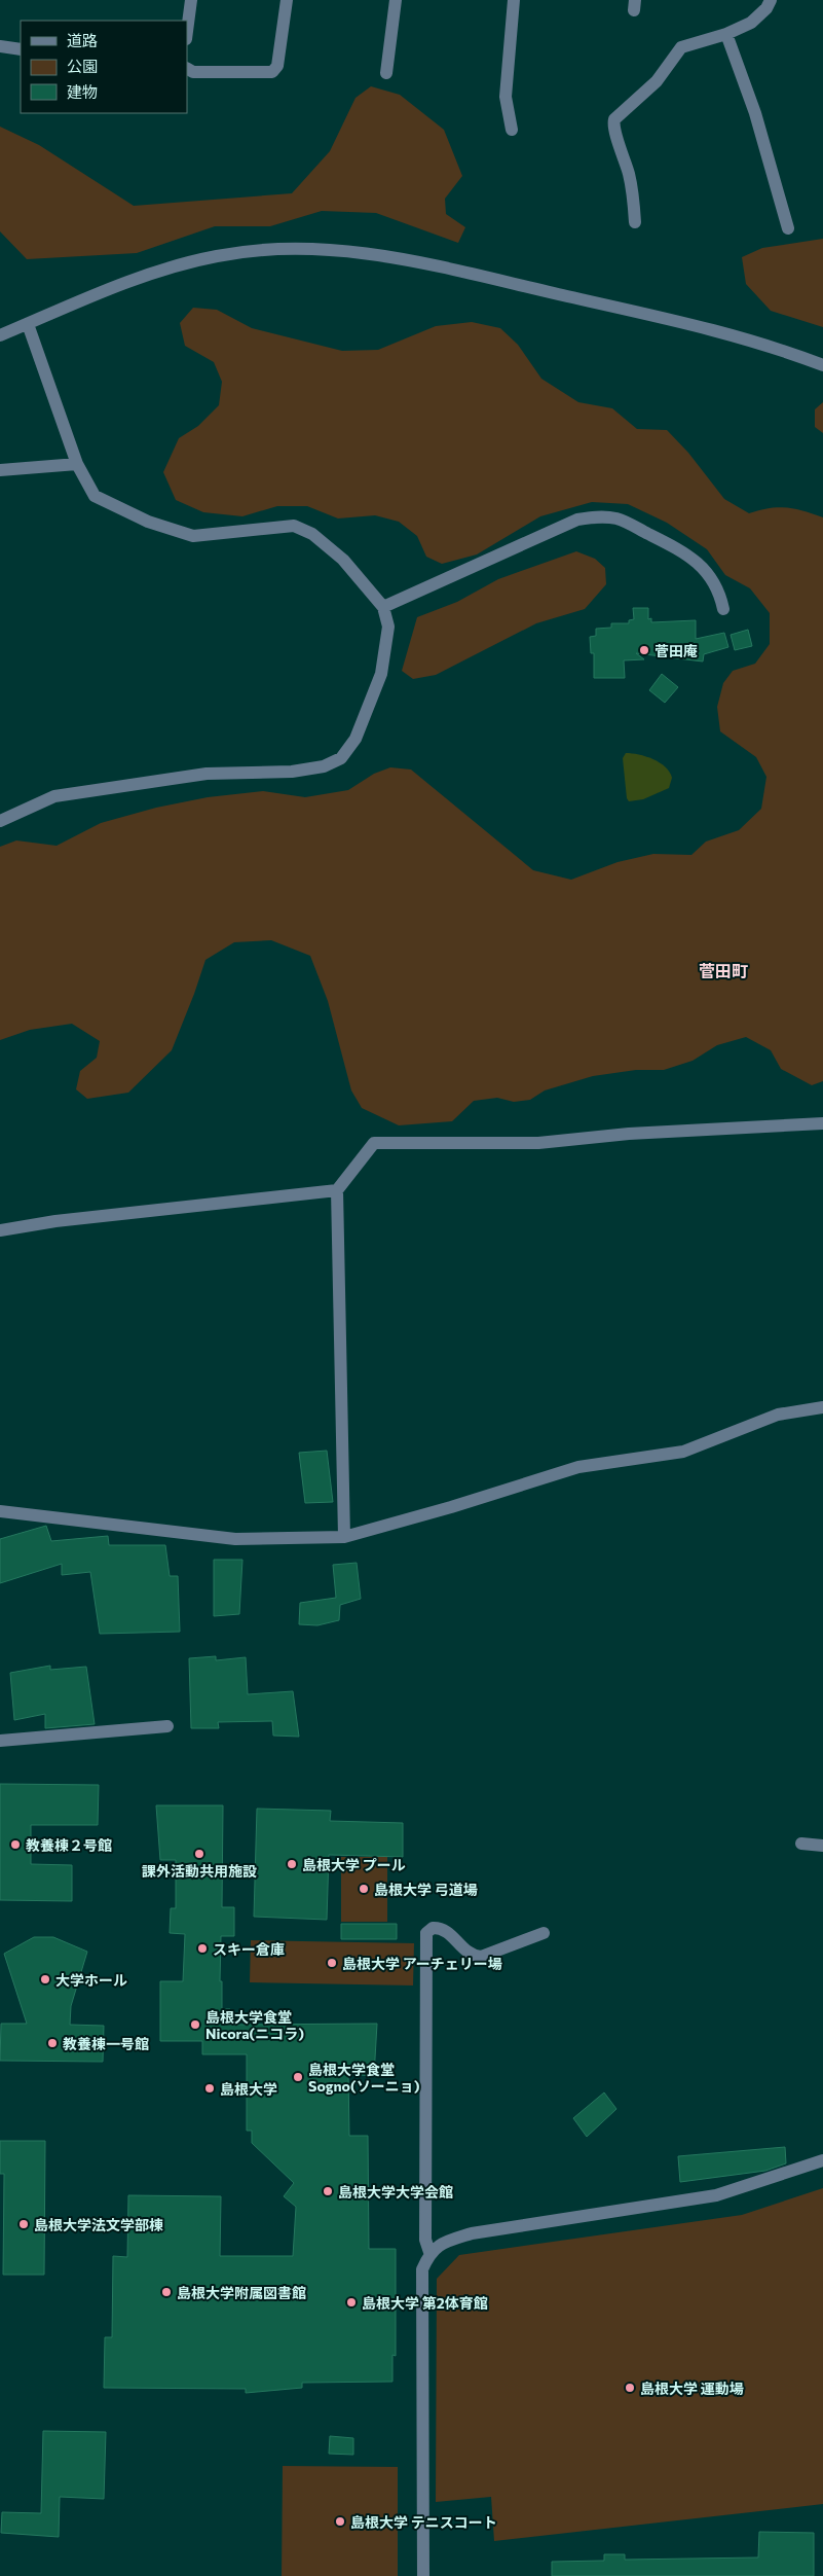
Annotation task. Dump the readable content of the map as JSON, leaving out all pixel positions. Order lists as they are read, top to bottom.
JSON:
{
  "districts": ["菅田町"],
  "places": [
    "菅田庵",
    "教養棟２号館",
    "課外活動共用施設",
    "島根大学 プール",
    "島根大学 弓道場",
    "スキー倉庫",
    "島根大学 アーチェリー場",
    "大学ホール",
    "島根大学食堂 Nicora(ニコラ)",
    "教養棟一号館",
    "島根大学食堂 Sogno(ソーニョ)",
    "島根大学",
    "島根大学大学会館",
    "島根大学法文学部棟",
    "島根大学附属図書館",
    "島根大学 第2体育館",
    "島根大学 運動場",
    "島根大学 テニスコート"
  ],
  "legend": ["道路", "公園", "建物"]
}
